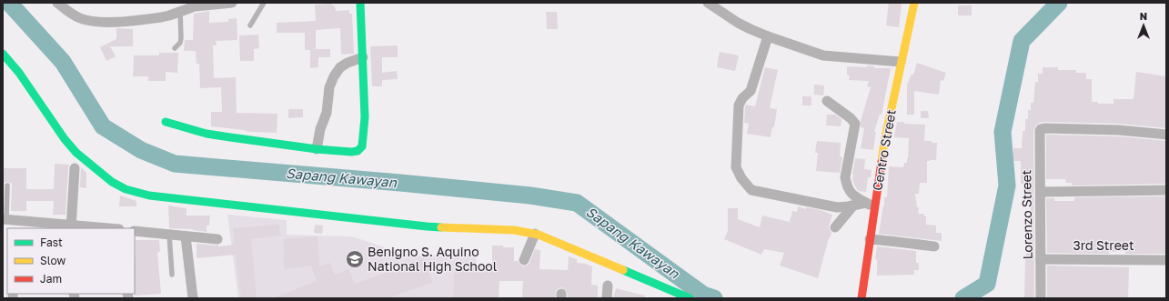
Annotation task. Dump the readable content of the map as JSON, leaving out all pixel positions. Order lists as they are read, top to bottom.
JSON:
{
  "streets": {
    "street": ["Centro Street", "Lorenzo Street", "3rd Street"]
  },
  "crossings": [
    ["Lorenzo Street", "3rd Street"]
  ],
  "water": ["Sapang Kawayan"],
  "places": {
    "school or university": ["Benigno S. Aquino National High School"]
  },
  "legend": ["Fast", "Slow", "Jam"],
  "north": "top"
}
